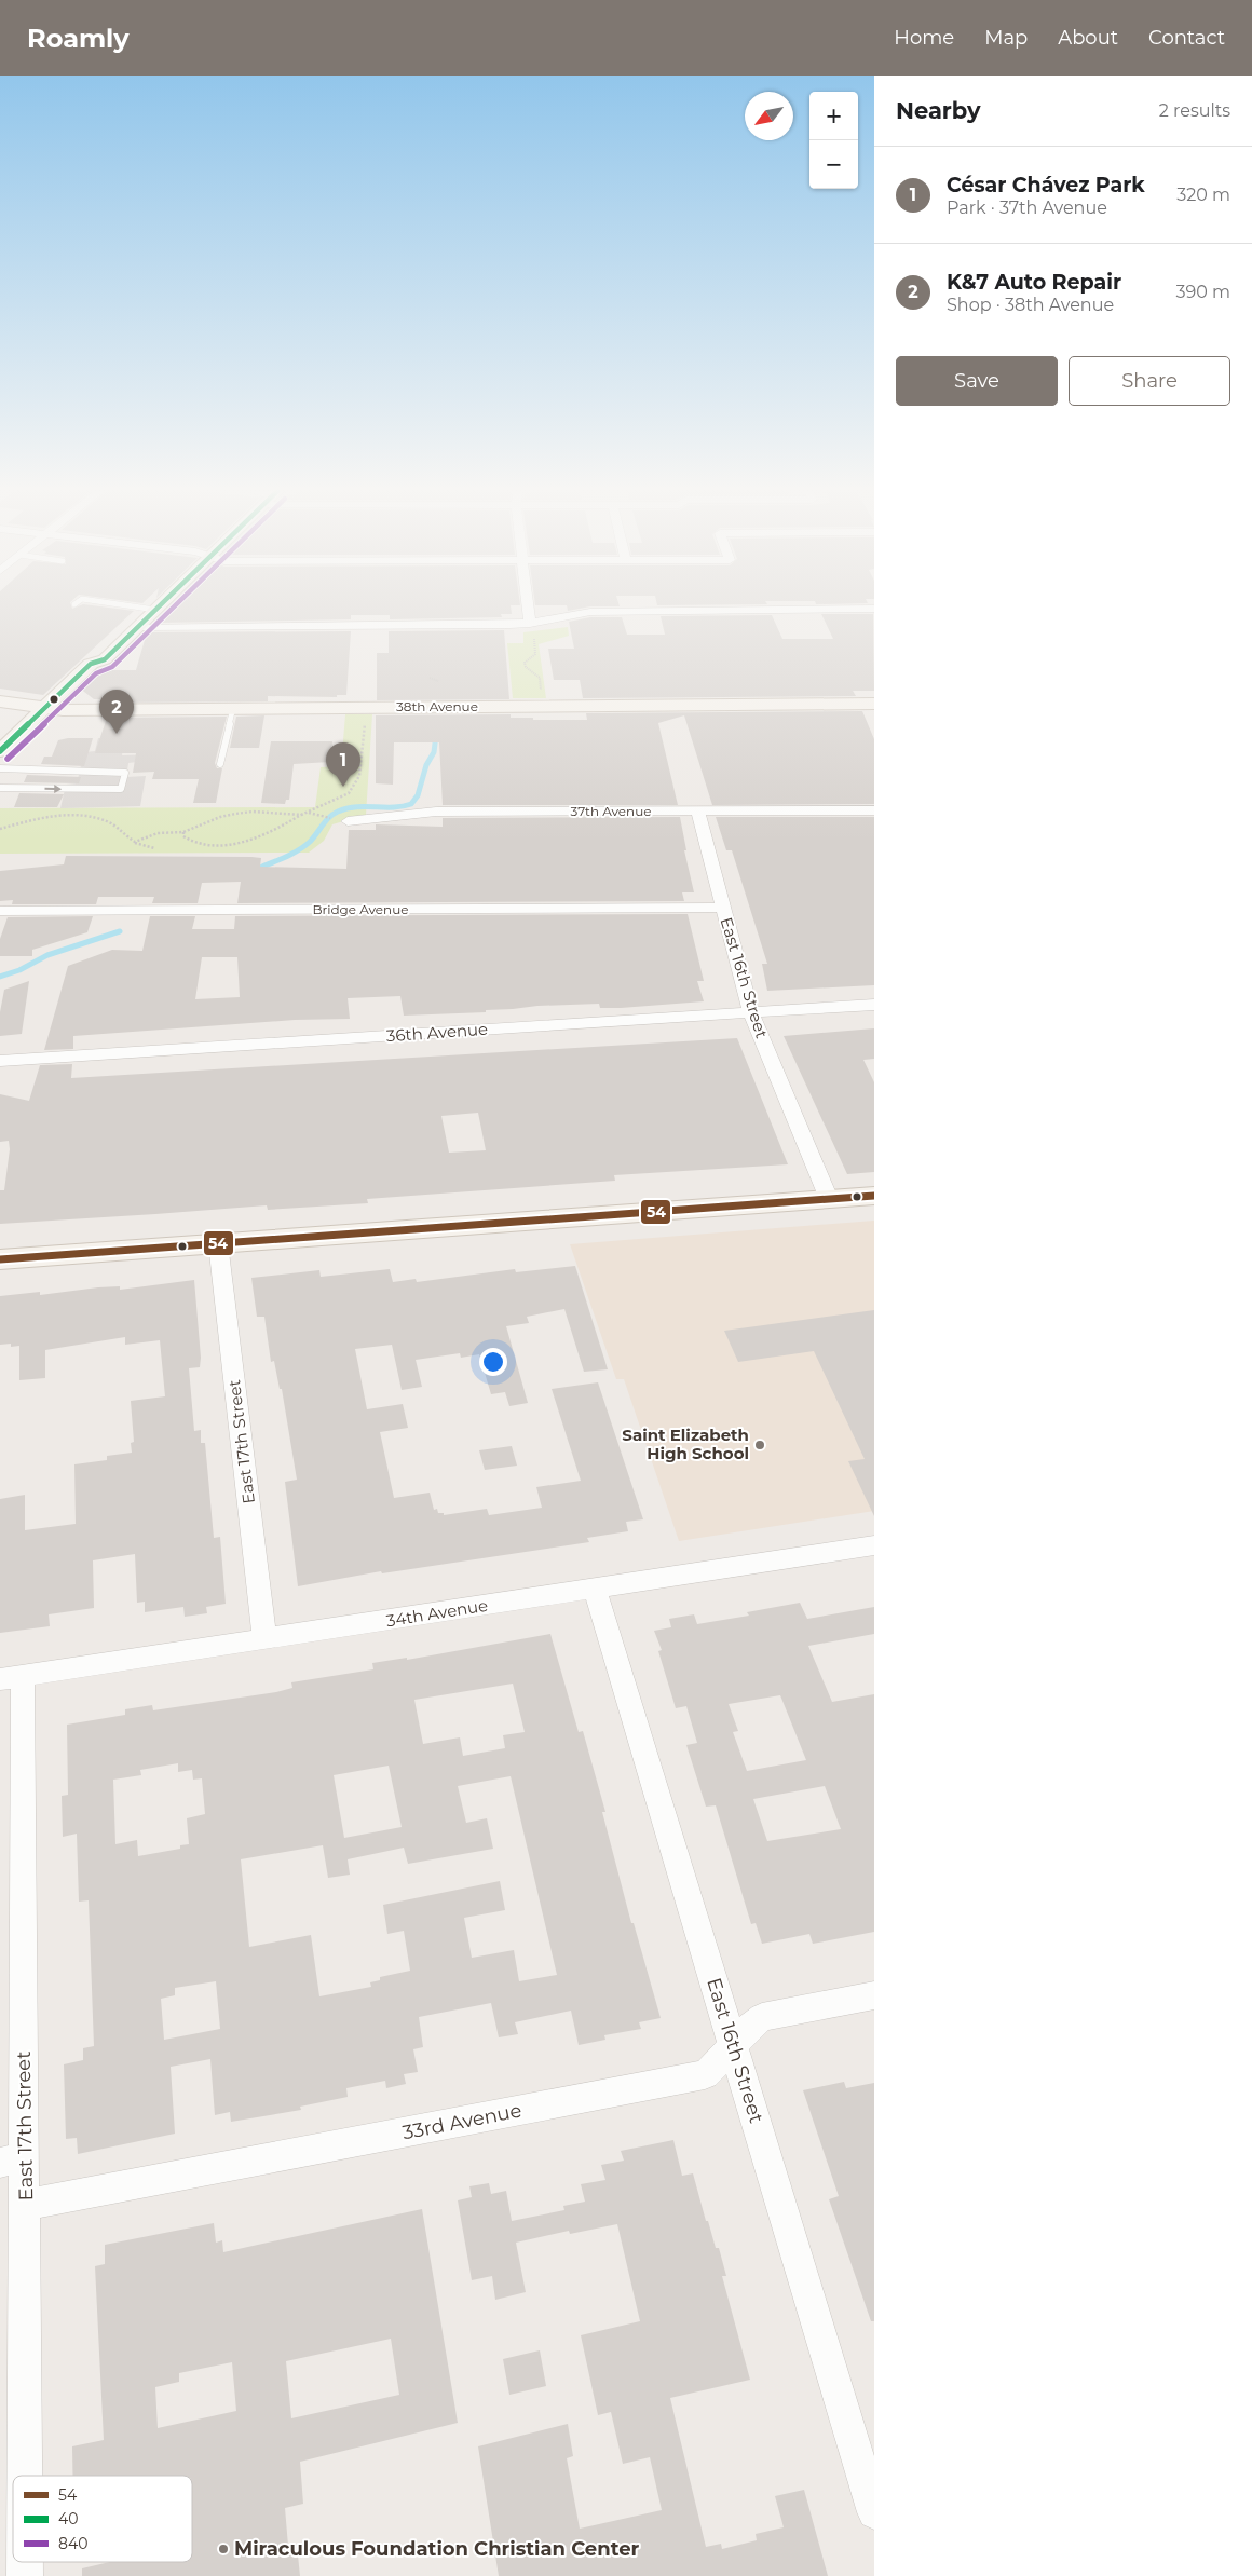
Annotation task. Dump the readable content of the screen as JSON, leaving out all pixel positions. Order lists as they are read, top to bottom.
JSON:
{
  "streets": {
    "main road": ["38th Avenue"],
    "street": [
      "37th Avenue",
      "Bridge Avenue",
      "East 16th Street",
      "36th Avenue",
      "East 17th Street",
      "34th Avenue",
      "33rd Avenue"
    ]
  },
  "crossings": [
    ["37th Avenue", "East 16th Street"],
    ["Bridge Avenue", "East 16th Street"],
    ["East 16th Street", "36th Avenue"],
    ["East 16th Street", "34th Avenue"],
    ["East 16th Street", "33rd Avenue"],
    ["East 17th Street", "34th Avenue"],
    ["East 17th Street", "33rd Avenue"]
  ],
  "places": ["Saint Elizabeth High School", "Miraculous Foundation Christian Center"],
  "lines": ["transit line 40", "transit line 840", "transit line 54"],
  "legend": ["54", "40", "840"],
  "north": "bottom left",
  "page": {
    "header": "Roamly",
    "nav": [
      "Home",
      "Map",
      "About",
      "Contact"
    ],
    "heading": ["Nearby", "2 results"],
    "map_buttons": ["+", "−"],
    "list": [
      {
        "mark": "1",
        "name": "César Chávez Park",
        "note": "Park · 37th Avenue",
        "value": "320 m"
      },
      {
        "mark": "2",
        "name": "K&7 Auto Repair",
        "note": "Shop · 38th Avenue",
        "value": "390 m"
      }
    ],
    "buttons": ["Save", "Share"],
    "pins": ["2", "1"]
  }
}
